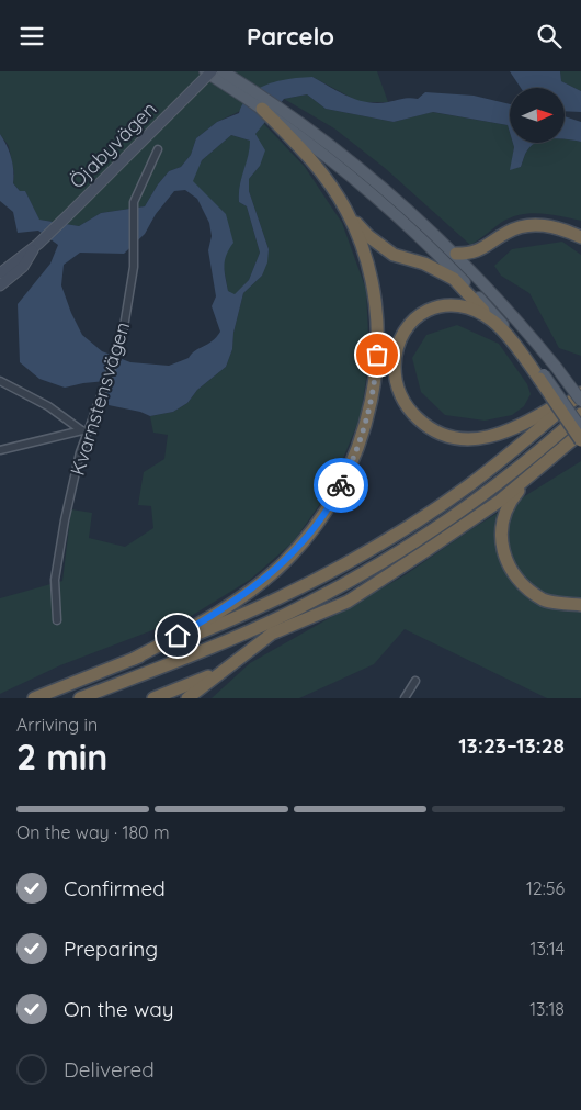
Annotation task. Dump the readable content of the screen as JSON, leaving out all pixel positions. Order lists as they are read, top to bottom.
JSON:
{
  "streets": {
    "street": ["Öjabyvägen", "Kvarnstensvägen"]
  },
  "north": "right",
  "page": {
    "header": "Parcelo",
    "heading": ["2 min", "Arriving in", "13:23–13:28"],
    "bar": "On the way · 180 m",
    "list": [
      ["Confirmed", "12:56"],
      ["Preparing", "13:14"],
      ["On the way", "13:18"],
      "Delivered"
    ]
  }
}
